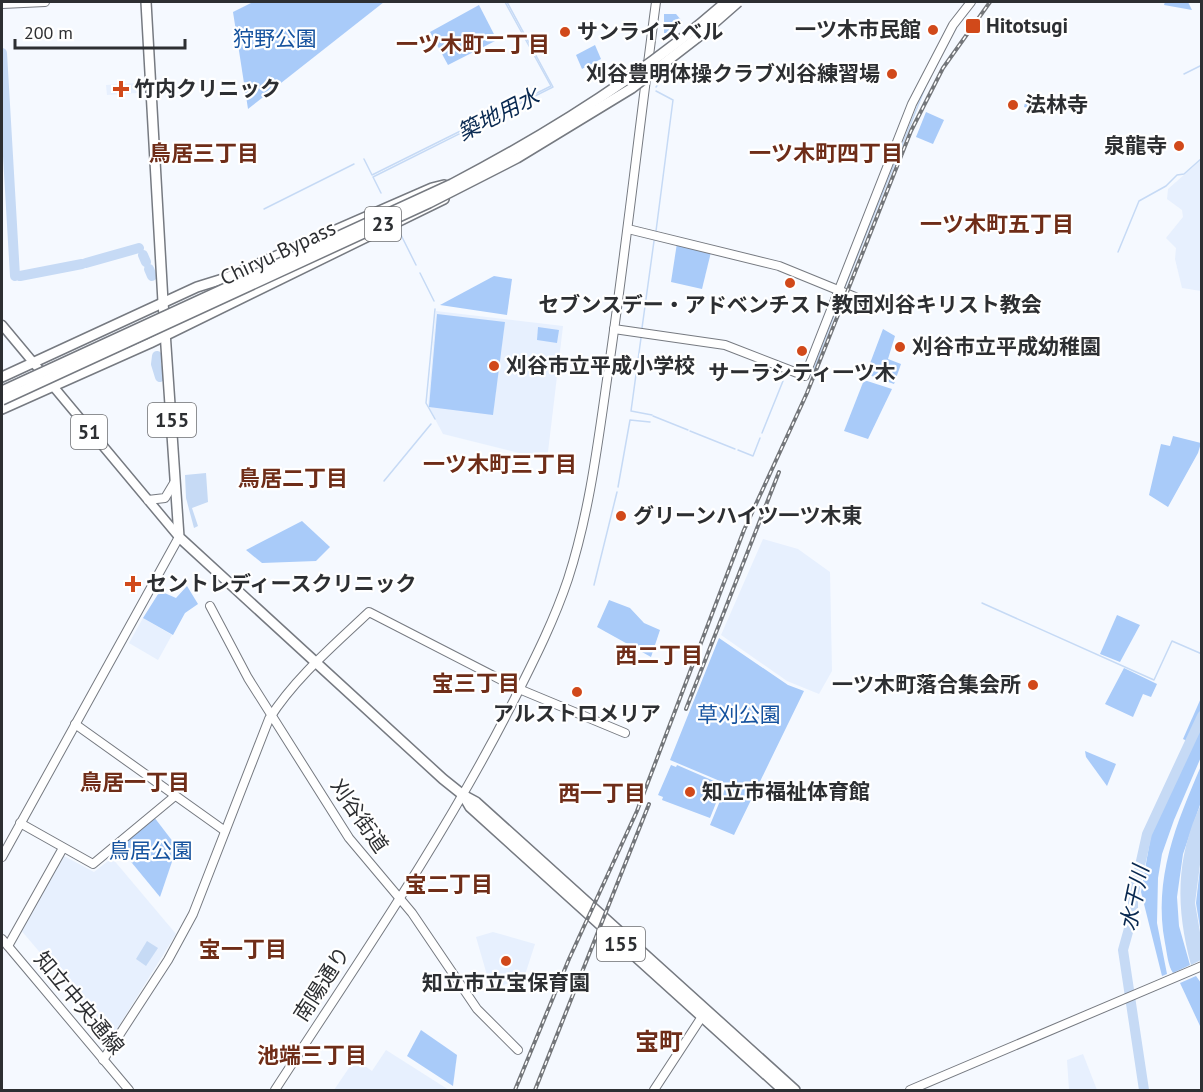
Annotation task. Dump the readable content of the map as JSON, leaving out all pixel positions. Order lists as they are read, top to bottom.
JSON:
{
  "streets": {
    "highway": ["23", "Chiryu Bypass", "155"],
    "main road": ["51"],
    "street": ["刈谷街道", "南陽通り", "知立中央通線"]
  },
  "crossings": [
    ["155", "51"],
    ["155", "南陽通り"],
    ["刈谷街道", "南陽通り"]
  ],
  "districts": [
    "一ツ木町二丁目",
    "鳥居三丁目",
    "一ツ木町四丁目",
    "一ツ木町五丁目",
    "一ツ木町三丁目",
    "鳥居二丁目",
    "西二丁目",
    "宝三丁目",
    "鳥居一丁目",
    "西一丁目",
    "宝二丁目",
    "宝一丁目",
    "宝町",
    "池端三丁目"
  ],
  "water": ["築地用水", "水干川"],
  "parks": ["狩野公園", "草刈公園", "鳥居公園"],
  "places": {
    "transit": ["Hitotsugi"],
    "other": [
      "一ツ木市民館",
      "サンライズベル",
      "刈谷豊明体操クラブ刈谷練習場",
      "法林寺",
      "泉龍寺",
      "セブンスデー・アドベンチスト教団刈谷キリスト教会",
      "刈谷市立平成幼稚園",
      "サーラシティ一ツ木",
      "刈谷市立平成小学校",
      "グリーンハイツ一ツ木東",
      "一ツ木町落合集会所",
      "アルストロメリア",
      "知立市福祉体育館",
      "知立市立宝保育園"
    ],
    "health": ["竹内クリニック", "セントレディースクリニック"]
  },
  "scale_bar": "200 m"
}
